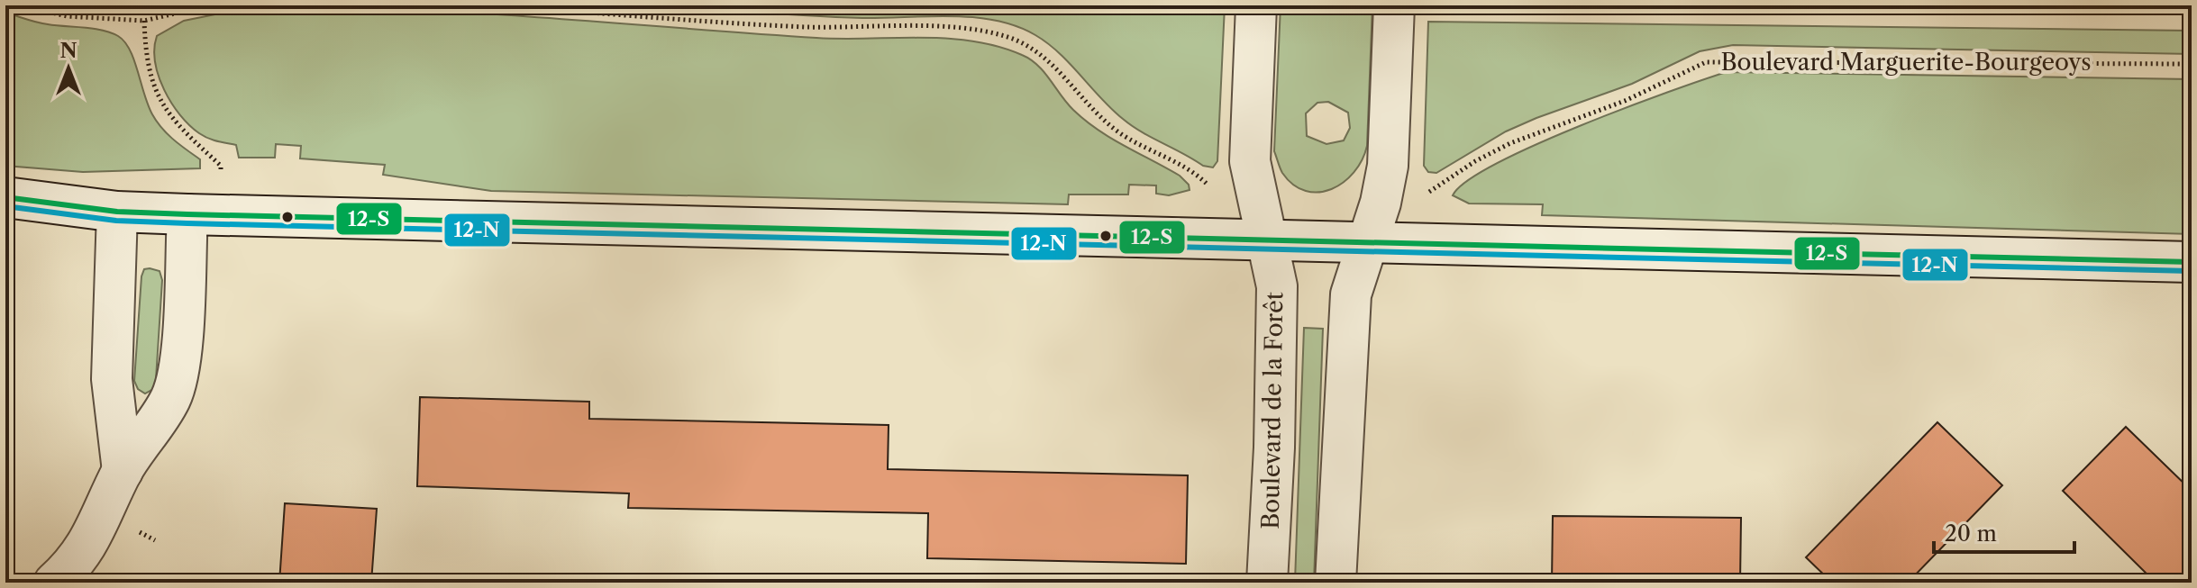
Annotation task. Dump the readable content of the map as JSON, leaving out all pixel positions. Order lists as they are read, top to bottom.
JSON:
{
  "streets": {
    "street": ["Boulevard de la Forêt"],
    "path": ["Boulevard Marguerite-Bourgeoys"]
  },
  "lines": ["transit line 12-S", "transit line 12-N"],
  "scale_bar": "20 m",
  "north": "top"
}
